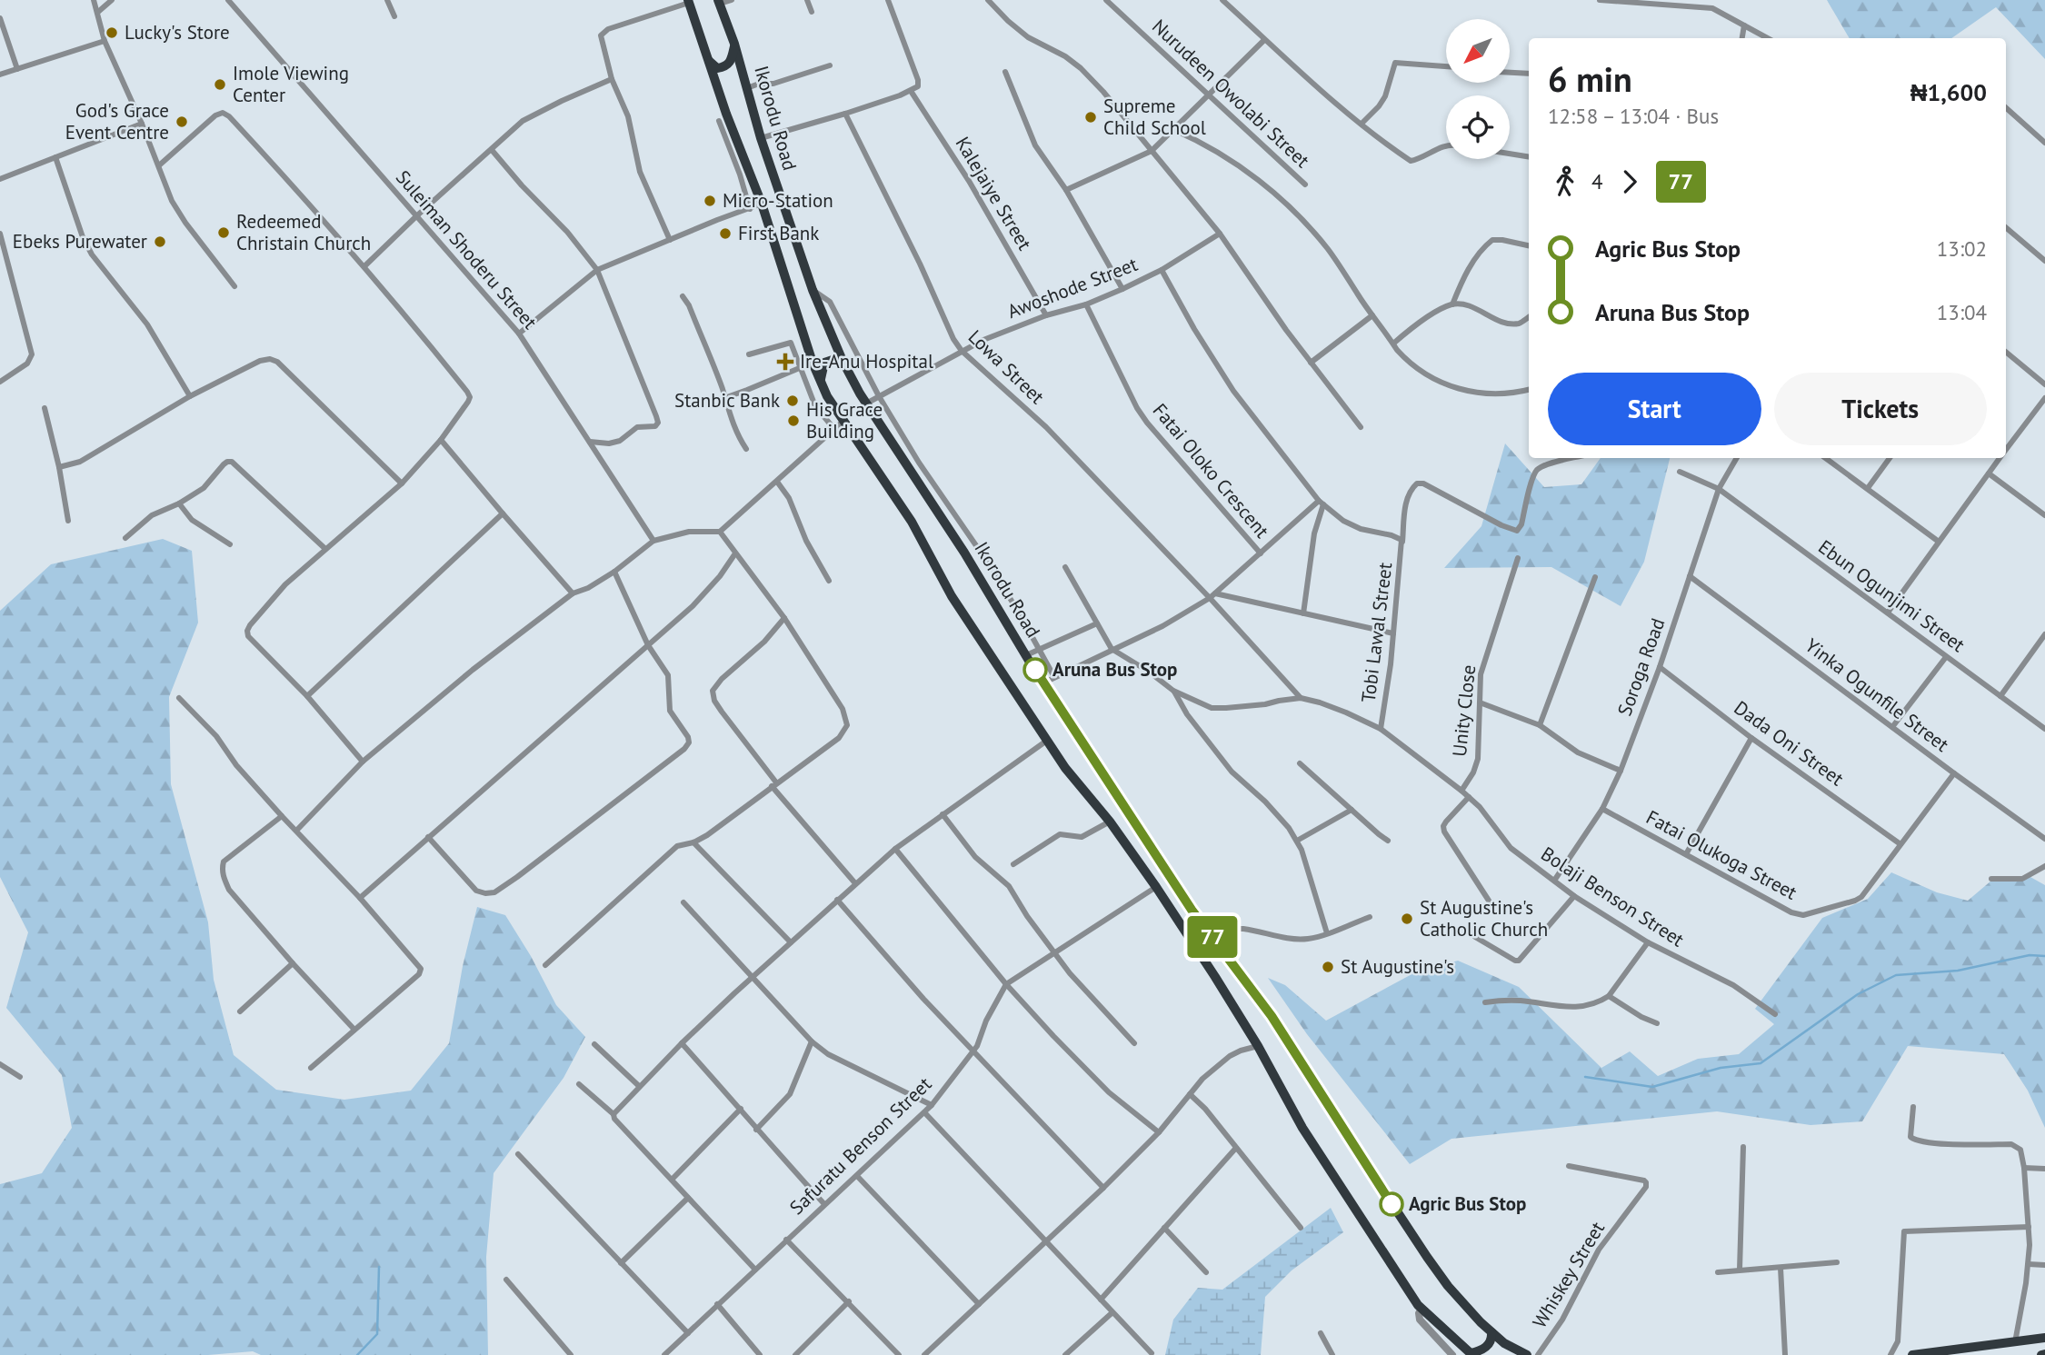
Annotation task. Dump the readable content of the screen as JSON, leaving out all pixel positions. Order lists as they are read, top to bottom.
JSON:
{
  "streets": {
    "highway": ["Ikorodu Road"],
    "street": [
      "Nurudeen Owolabi Street",
      "Kalejaiye Street",
      "Suleiman Shoderu Street",
      "Awoshode Street",
      "Lowa Street",
      "Fatai Oloko Crescent",
      "Ebun Ogunjimi Street",
      "Tobi Lawal Street",
      "Soroga Road",
      "Yinka Ogunfile Street",
      "Unity Close",
      "Dada Oni Street",
      "Fatai Olukoga Street",
      "Bolaji Benson Street",
      "Safuratu Benson Street",
      "Whiskey Street"
    ]
  },
  "crossings": [
    ["Ikorodu Road", "Awoshode Street"],
    ["Ikorodu Road", "Safuratu Benson Street"],
    ["Kalejaiye Street", "Awoshode Street"],
    ["Awoshode Street", "Lowa Street"],
    ["Awoshode Street", "Fatai Oloko Crescent"],
    ["Lowa Street", "Bolaji Benson Street"],
    ["Ebun Ogunjimi Street", "Soroga Road"],
    ["Tobi Lawal Street", "Bolaji Benson Street"],
    ["Soroga Road", "Yinka Ogunfile Street"],
    ["Soroga Road", "Dada Oni Street"],
    ["Soroga Road", "Fatai Olukoga Street"],
    ["Soroga Road", "Bolaji Benson Street"],
    ["Yinka Ogunfile Street", "Fatai Olukoga Street"],
    ["Unity Close", "Bolaji Benson Street"],
    ["Dada Oni Street", "Fatai Olukoga Street"]
  ],
  "places": {
    "other": [
      "Lucky's Store",
      "Imole Viewing Center",
      "Supreme Child School",
      "God's Grace Event Centre",
      "Micro-Station",
      "Redeemed Christain Church",
      "First Bank",
      "Ebeks Purewater",
      "Stanbic Bank",
      "His Grace Building",
      "Aruna Bus Stop",
      "St Augustine's Catholic Church",
      "St Augustine's",
      "Agric Bus Stop"
    ],
    "health": ["Ire-Anu Hospital"]
  },
  "lines": ["bus line 77"],
  "north": "bottom left",
  "page": {
    "on_map": "77",
    "heading": ["6 min", "12:58 – 13:04 · Bus", "₦1,600"],
    "legs": ["4", "77"],
    "list": [
      {
        "name": "Agric Bus Stop",
        "value": "13:02"
      },
      {
        "name": "Aruna Bus Stop",
        "value": "13:04"
      }
    ],
    "buttons": ["Start", "Tickets"]
  }
}
